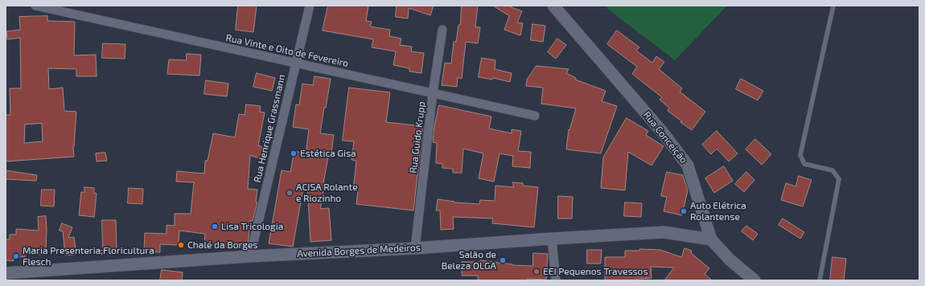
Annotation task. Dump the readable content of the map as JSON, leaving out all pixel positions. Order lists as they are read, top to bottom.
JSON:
{
  "streets": {
    "main road": ["Rua Conceição", "Avenida Borges de Medeiros"],
    "street": ["Rua Vinte e Oito de Fevereiro", "Rua Henrique Grassmann", "Rua Guido Krupp"]
  },
  "crossings": [
    ["Rua Vinte e Oito de Fevereiro", "Rua Henrique Grassmann"],
    ["Rua Vinte e Oito de Fevereiro", "Rua Guido Krupp"],
    ["Rua Henrique Grassmann", "Avenida Borges de Medeiros"],
    ["Rua Guido Krupp", "Avenida Borges de Medeiros"],
    ["Rua Conceição", "Avenida Borges de Medeiros"]
  ],
  "places": [
    "Estética Gisa",
    "ACISA Rolante e Riozinho",
    "Auto Elétrica Rolantense",
    "Lisa Tricologia",
    "Chalé da Borges",
    "Maria Presenteria;Floricultura Flesch",
    "Salão de Beleza OLGA",
    "EEI Pequenos Travessos"
  ]
}
